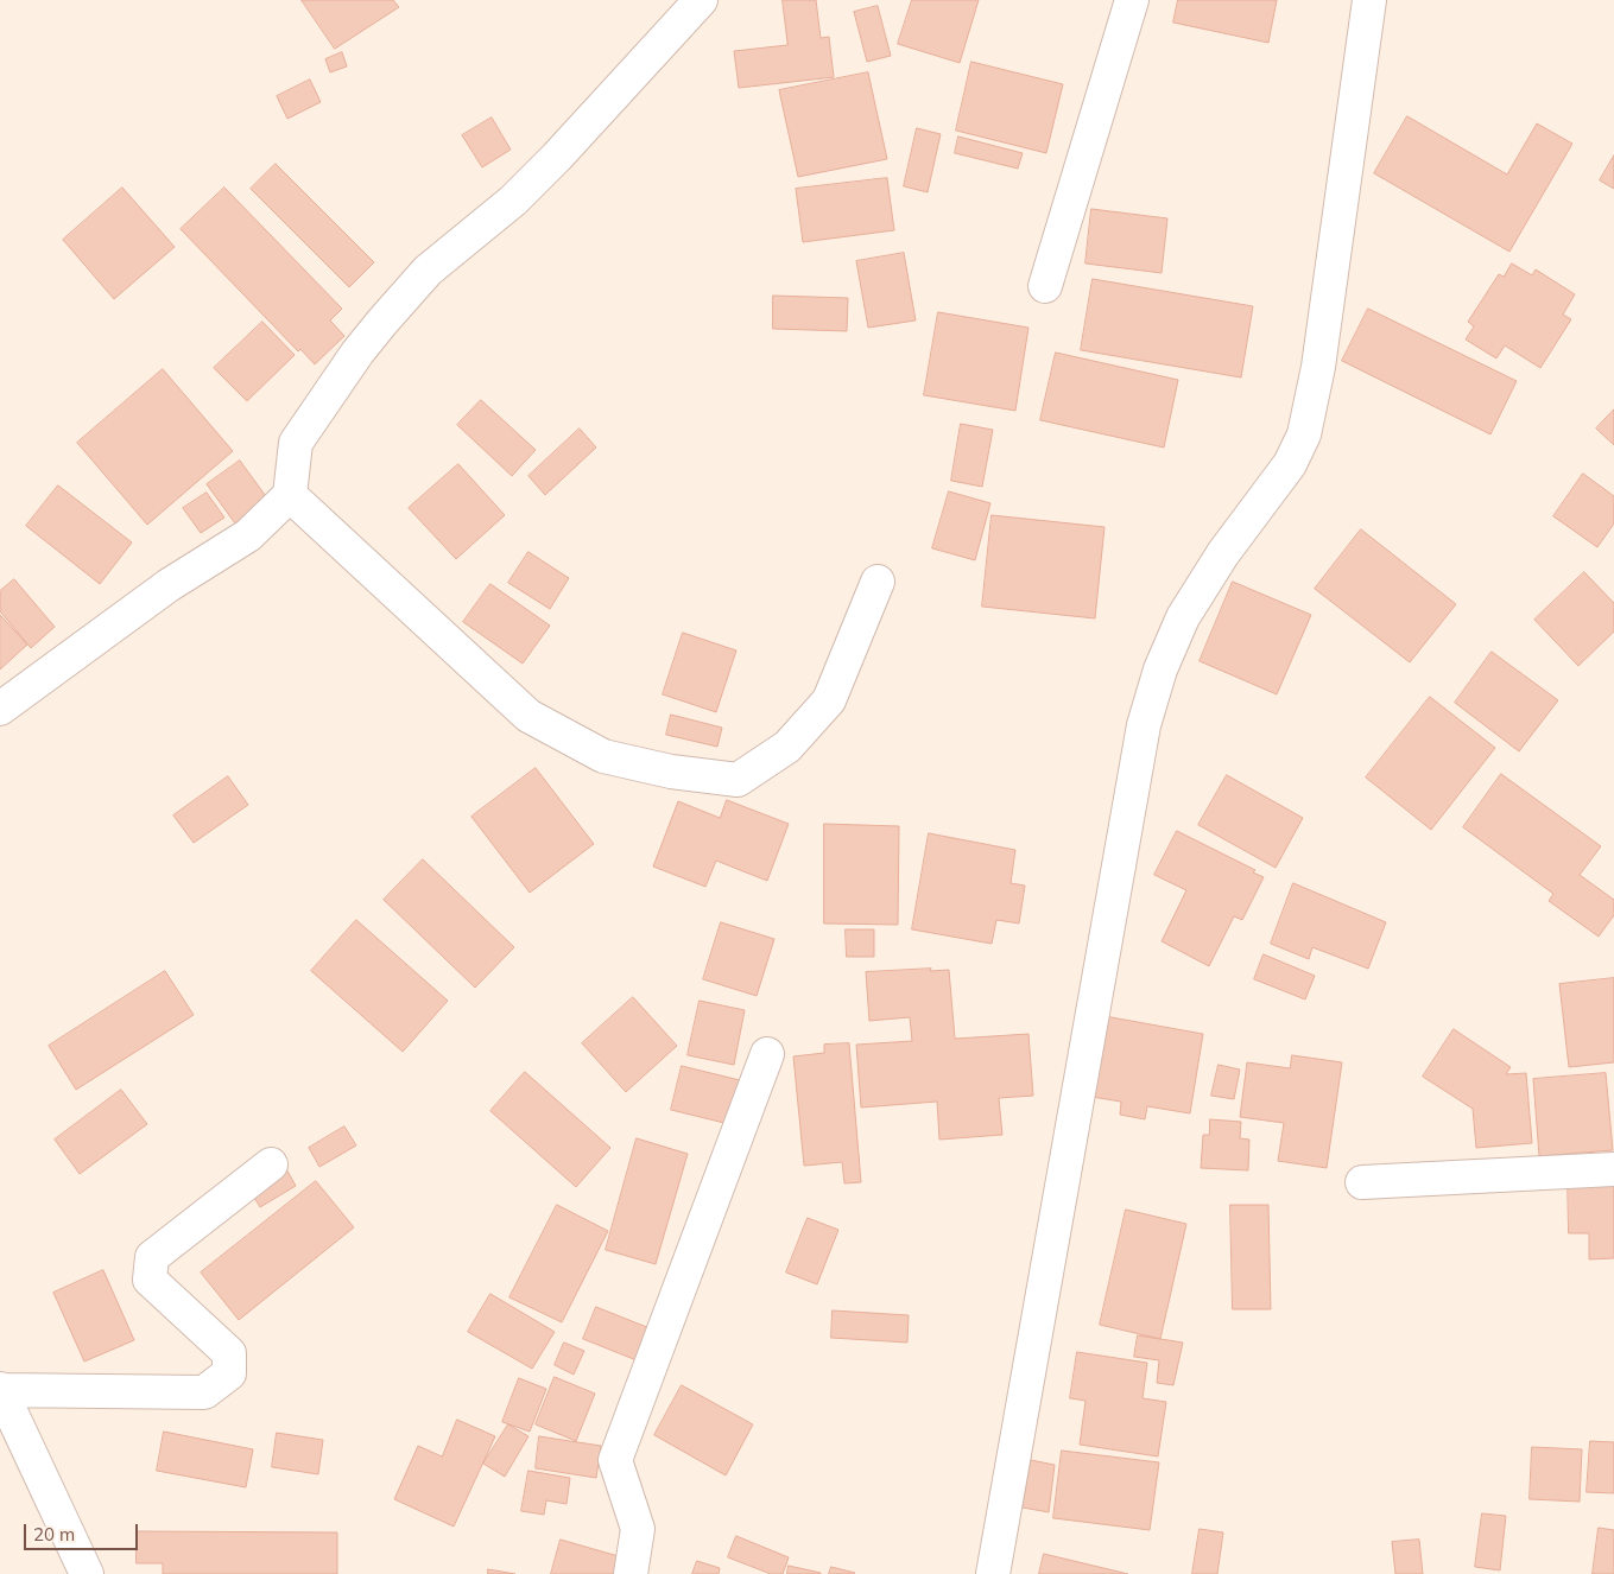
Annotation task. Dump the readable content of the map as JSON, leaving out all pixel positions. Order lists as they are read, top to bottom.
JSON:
{
  "scale_bar": "20 m"
}
